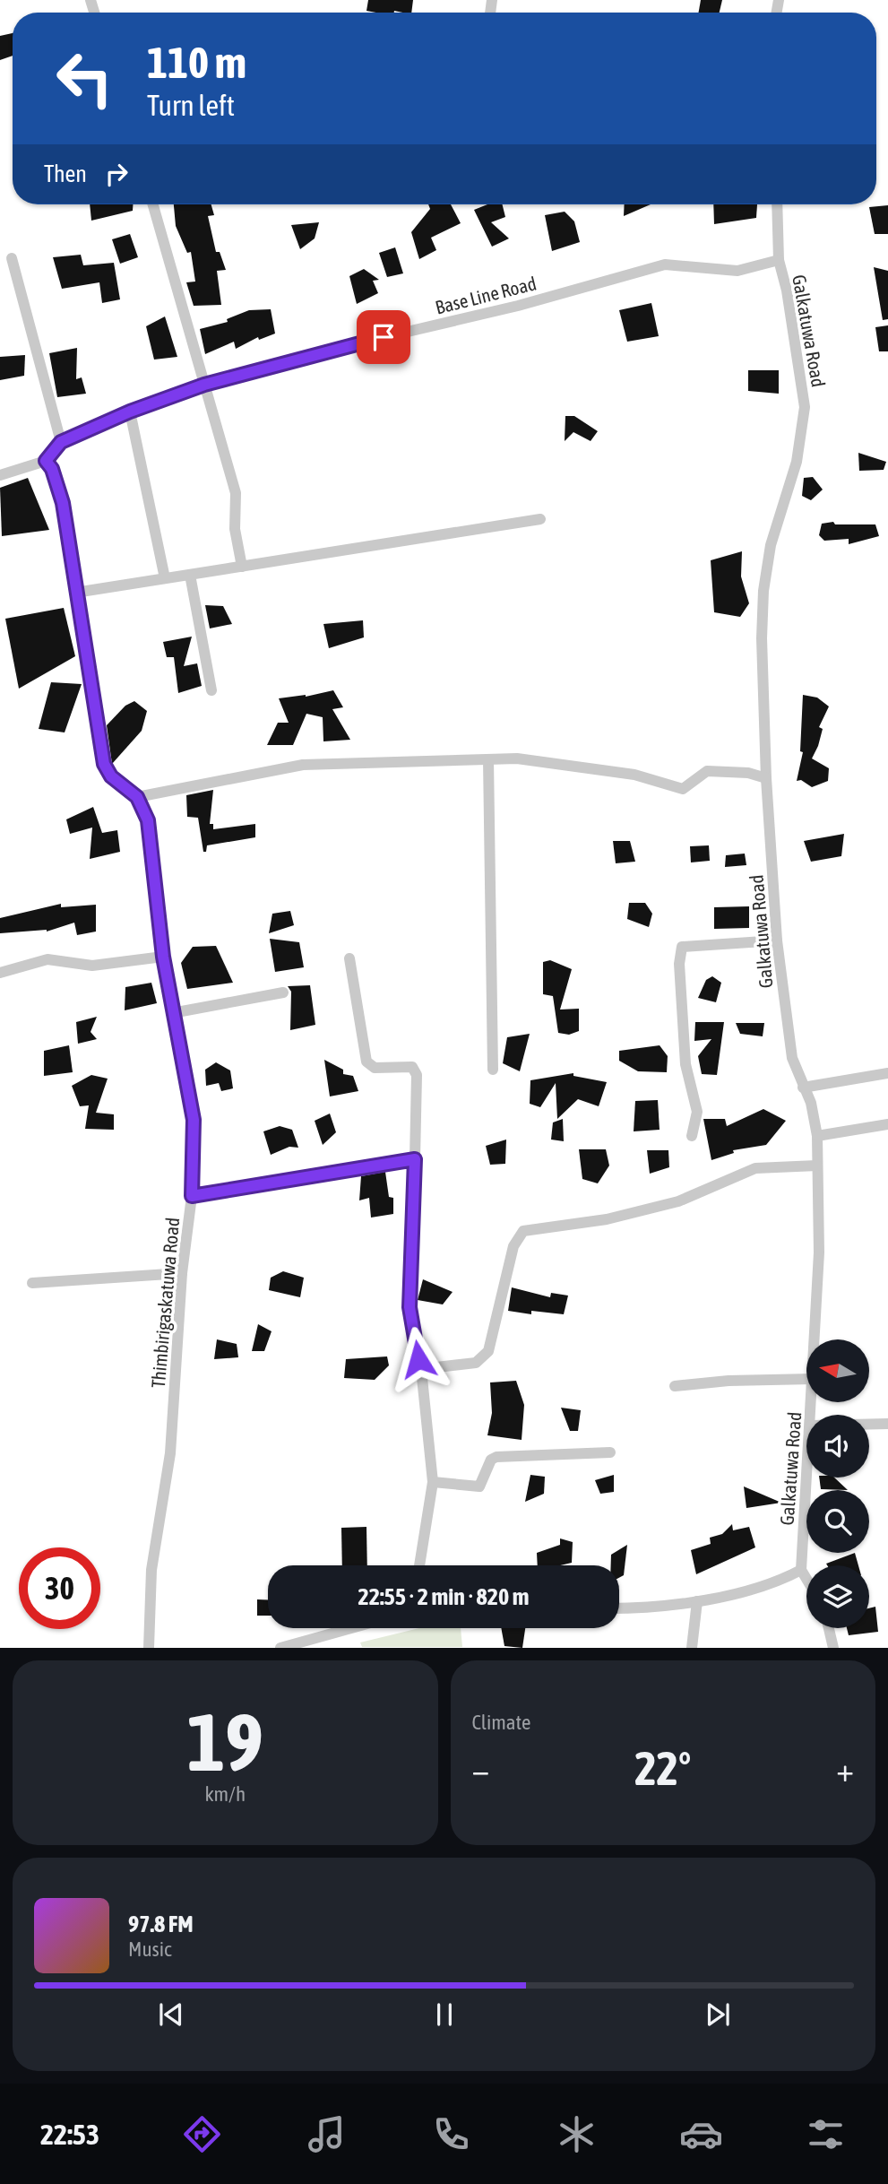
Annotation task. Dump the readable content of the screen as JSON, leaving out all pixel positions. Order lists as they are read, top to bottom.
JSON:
{
  "streets": {
    "street": ["Base Line Road", "Galkatuwa Road", "Thimbirigaskatuwa Road"]
  },
  "crossings": [
    ["Base Line Road", "Galkatuwa Road"]
  ],
  "north": "left",
  "page": {
    "turn": ["110 m", "Turn left"],
    "then": "Then",
    "limit": "30",
    "trip": "22:55 · 2 min · 820 m",
    "tile": [
      ["19", "km/h"],
      "Climate"
    ],
    "heat": ["−", "22°", "+"],
    "song": ["97.8 FM", "Music"],
    "tabs": "22:53"
  }
}
